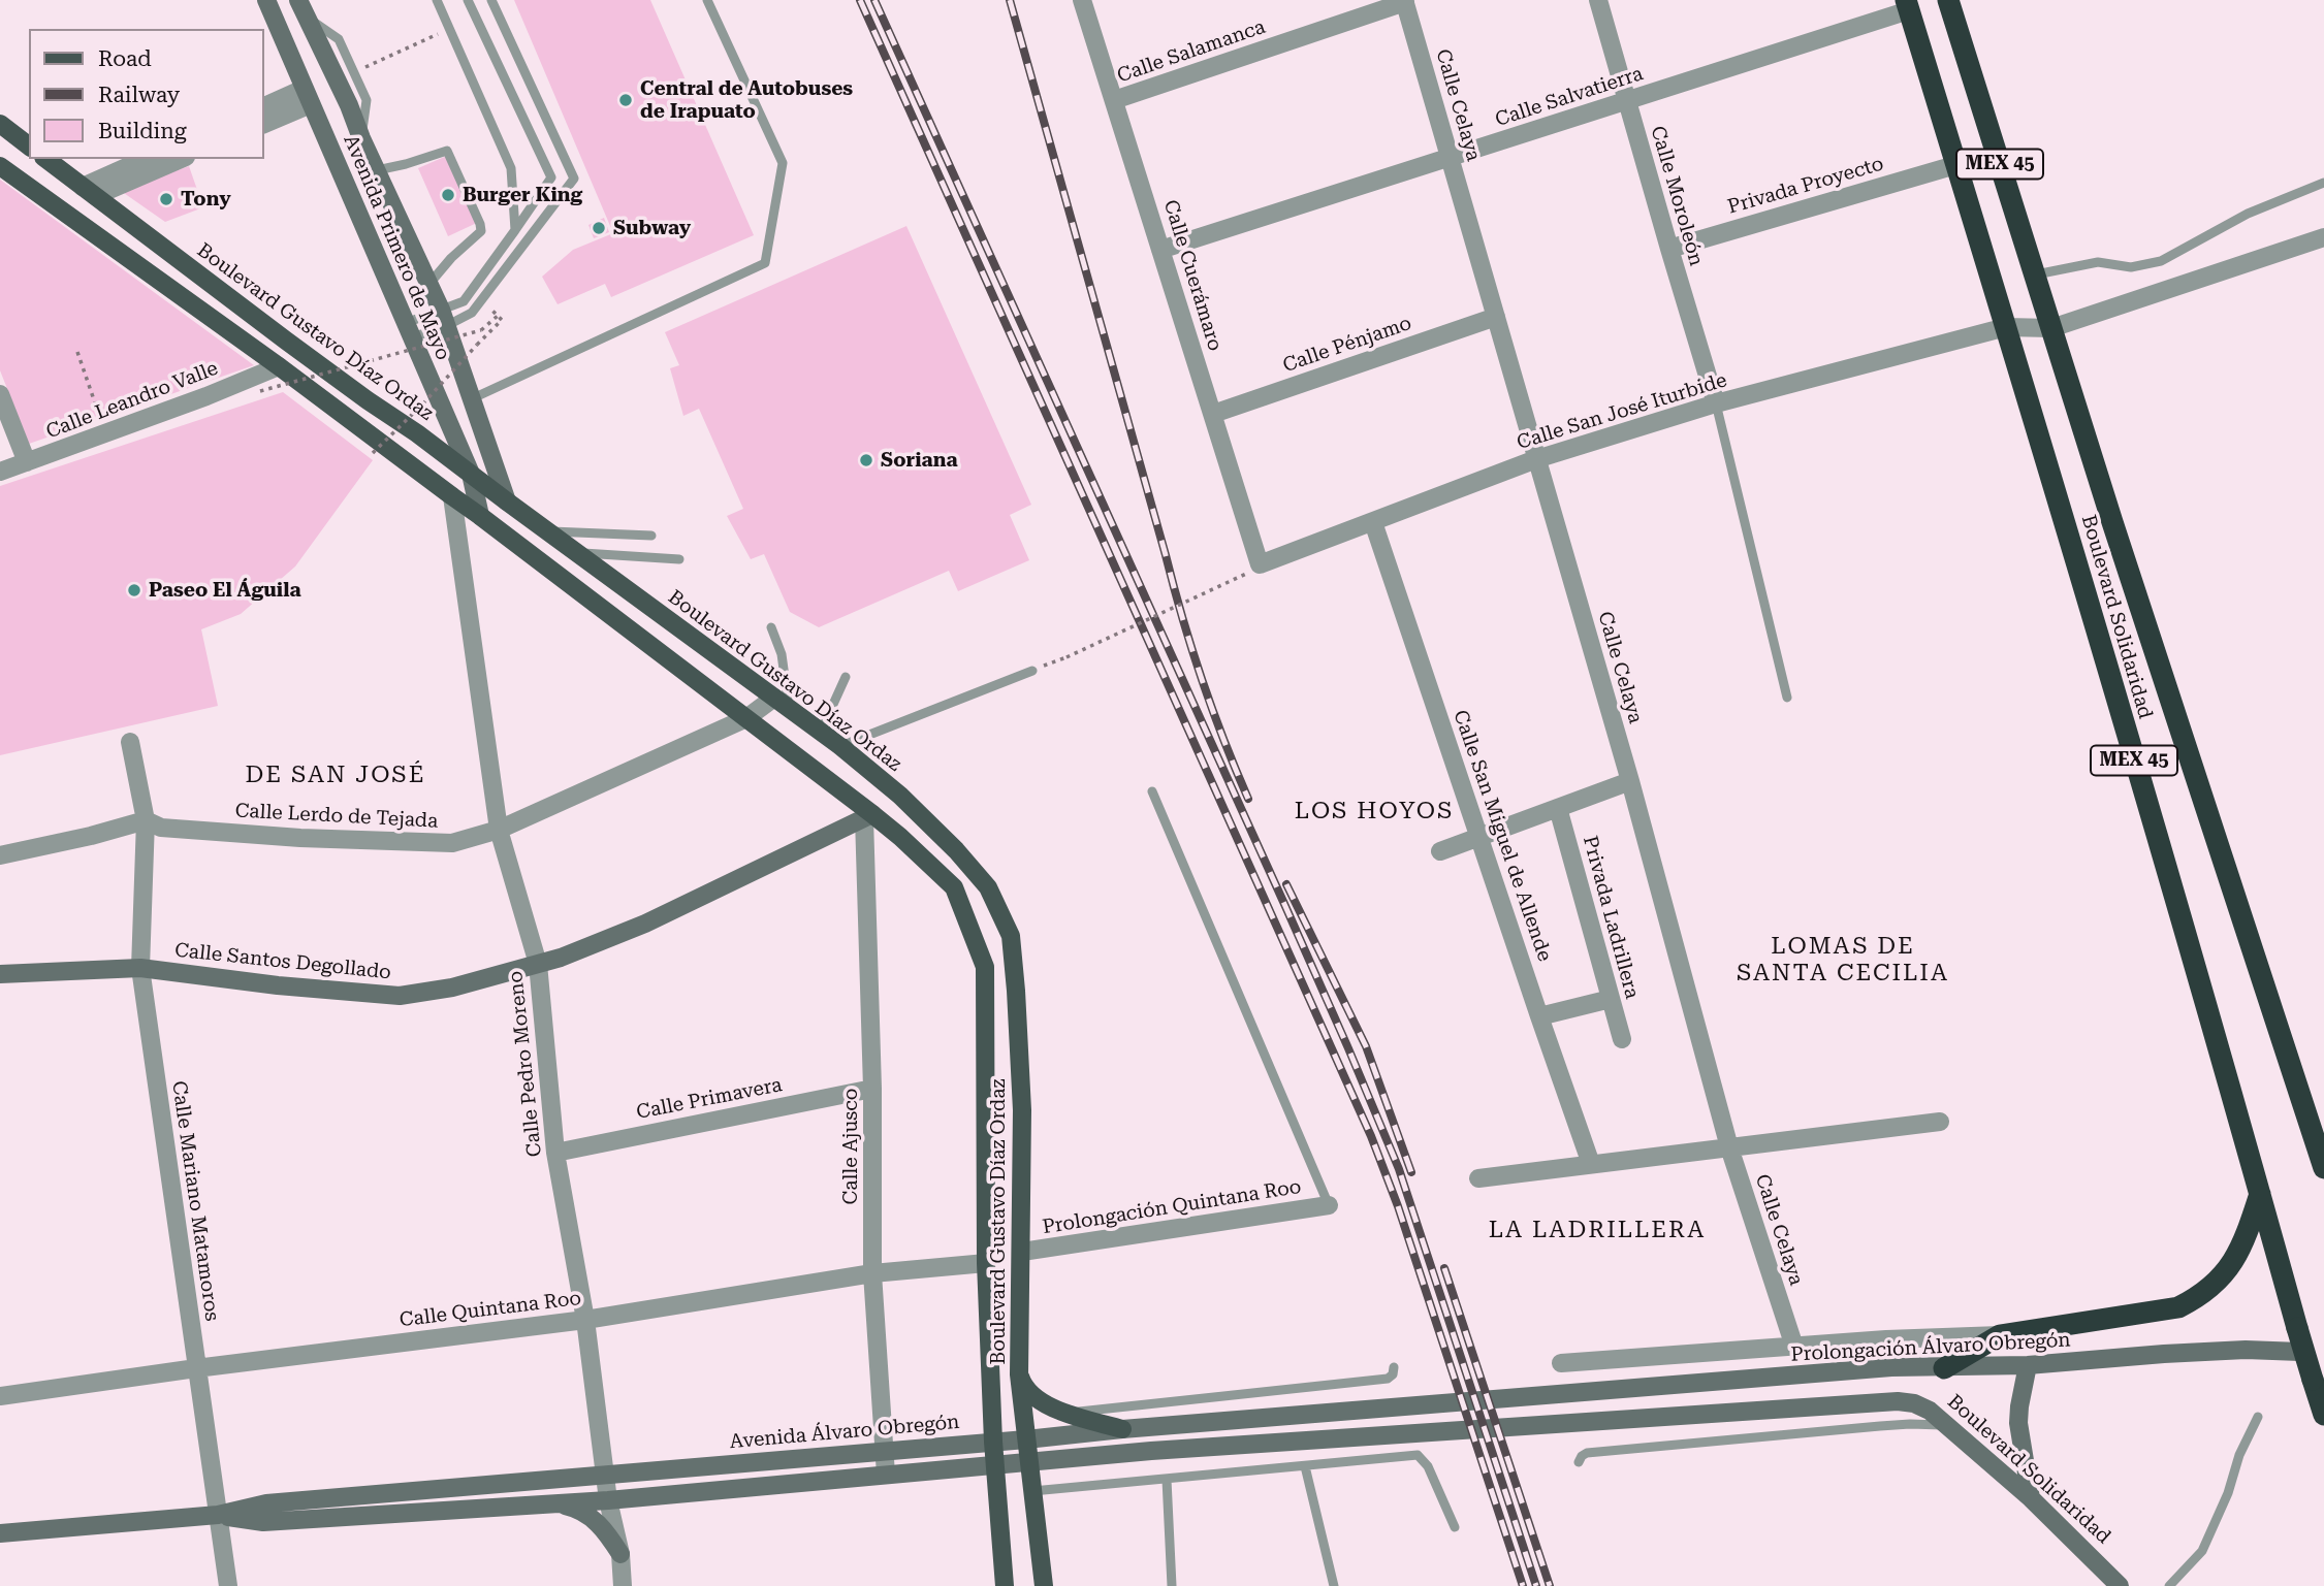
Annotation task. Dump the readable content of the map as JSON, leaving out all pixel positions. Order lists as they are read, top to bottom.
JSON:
{
  "streets": {
    "highway": ["MEX 45", "Boulevard Solidaridad"],
    "main road": ["Boulevard Gustavo Díaz Ordaz"],
    "street": [
      "Calle Salamanca",
      "Calle Salvatierra",
      "Calle Celaya",
      "Privada Proyecto",
      "Calle Moroleón",
      "Avenida Primero de Mayo",
      "Calle Cuerámaro",
      "Calle Pénjamo",
      "Calle Leandro Valle",
      "Calle San José Iturbide",
      "Calle Lerdo de Tejada",
      "Calle San Miguel de Allende",
      "Privada Ladrillera",
      "Calle Santos Degollado",
      "Calle Pedro Moreno",
      "Calle Primavera",
      "Calle Ajusco",
      "Calle Mariano Matamoros",
      "Prolongación Quintana Roo",
      "Calle Quintana Roo",
      "Prolongación Álvaro Obregón",
      "Avenida Álvaro Obregón"
    ]
  },
  "crossings": [
    ["Calle Salamanca", "Calle Celaya"],
    ["Calle Salamanca", "Calle Cuerámaro"],
    ["Calle Salvatierra", "Calle Celaya"],
    ["Calle Salvatierra", "Calle Moroleón"],
    ["Calle Salvatierra", "Calle Cuerámaro"],
    ["Calle Salvatierra", "Boulevard Solidaridad"],
    ["Calle Celaya", "Calle Pénjamo"],
    ["Calle Celaya", "Calle San José Iturbide"],
    ["Privada Proyecto", "Calle Moroleón"],
    ["Privada Proyecto", "Boulevard Solidaridad"],
    ["Calle Moroleón", "Calle San José Iturbide"],
    ["Avenida Primero de Mayo", "Boulevard Gustavo Díaz Ordaz"],
    ["Calle Cuerámaro", "Calle Pénjamo"],
    ["Calle Cuerámaro", "Calle San José Iturbide"],
    ["Boulevard Gustavo Díaz Ordaz", "Calle Leandro Valle"],
    ["Boulevard Gustavo Díaz Ordaz", "Calle Lerdo de Tejada"],
    ["Boulevard Gustavo Díaz Ordaz", "Calle Santos Degollado"],
    ["Boulevard Gustavo Díaz Ordaz", "Calle Pedro Moreno"],
    ["Boulevard Gustavo Díaz Ordaz", "Calle Ajusco"],
    ["Boulevard Gustavo Díaz Ordaz", "Prolongación Quintana Roo"],
    ["Boulevard Gustavo Díaz Ordaz", "Calle Quintana Roo"],
    ["Boulevard Gustavo Díaz Ordaz", "Avenida Álvaro Obregón"],
    ["Calle San José Iturbide", "Boulevard Solidaridad"],
    ["Calle San José Iturbide", "Calle San Miguel de Allende"],
    ["Boulevard Solidaridad", "Avenida Álvaro Obregón"],
    ["Calle Lerdo de Tejada", "Calle Pedro Moreno"],
    ["Calle Lerdo de Tejada", "Calle Mariano Matamoros"],
    ["Calle Santos Degollado", "Calle Pedro Moreno"],
    ["Calle Santos Degollado", "Calle Ajusco"],
    ["Calle Santos Degollado", "Calle Mariano Matamoros"],
    ["Calle Pedro Moreno", "Calle Primavera"],
    ["Calle Pedro Moreno", "Calle Quintana Roo"],
    ["Calle Pedro Moreno", "Avenida Álvaro Obregón"],
    ["Calle Primavera", "Calle Ajusco"],
    ["Calle Ajusco", "Calle Quintana Roo"],
    ["Calle Ajusco", "Avenida Álvaro Obregón"],
    ["Calle Mariano Matamoros", "Calle Quintana Roo"],
    ["Calle Mariano Matamoros", "Avenida Álvaro Obregón"],
    ["Prolongación Álvaro Obregón", "Avenida Álvaro Obregón"]
  ],
  "districts": [
    "DE SAN JOSÉ",
    "LOS HOYOS",
    "LOMAS DE SANTA CECILIA",
    "LA LADRILLERA"
  ],
  "places": [
    "Central de Autobuses de Irapuato",
    "Burger King",
    "Tony",
    "Subway",
    "Soriana",
    "Paseo El Águila"
  ],
  "legend": ["Road", "Railway", "Building"]
}
